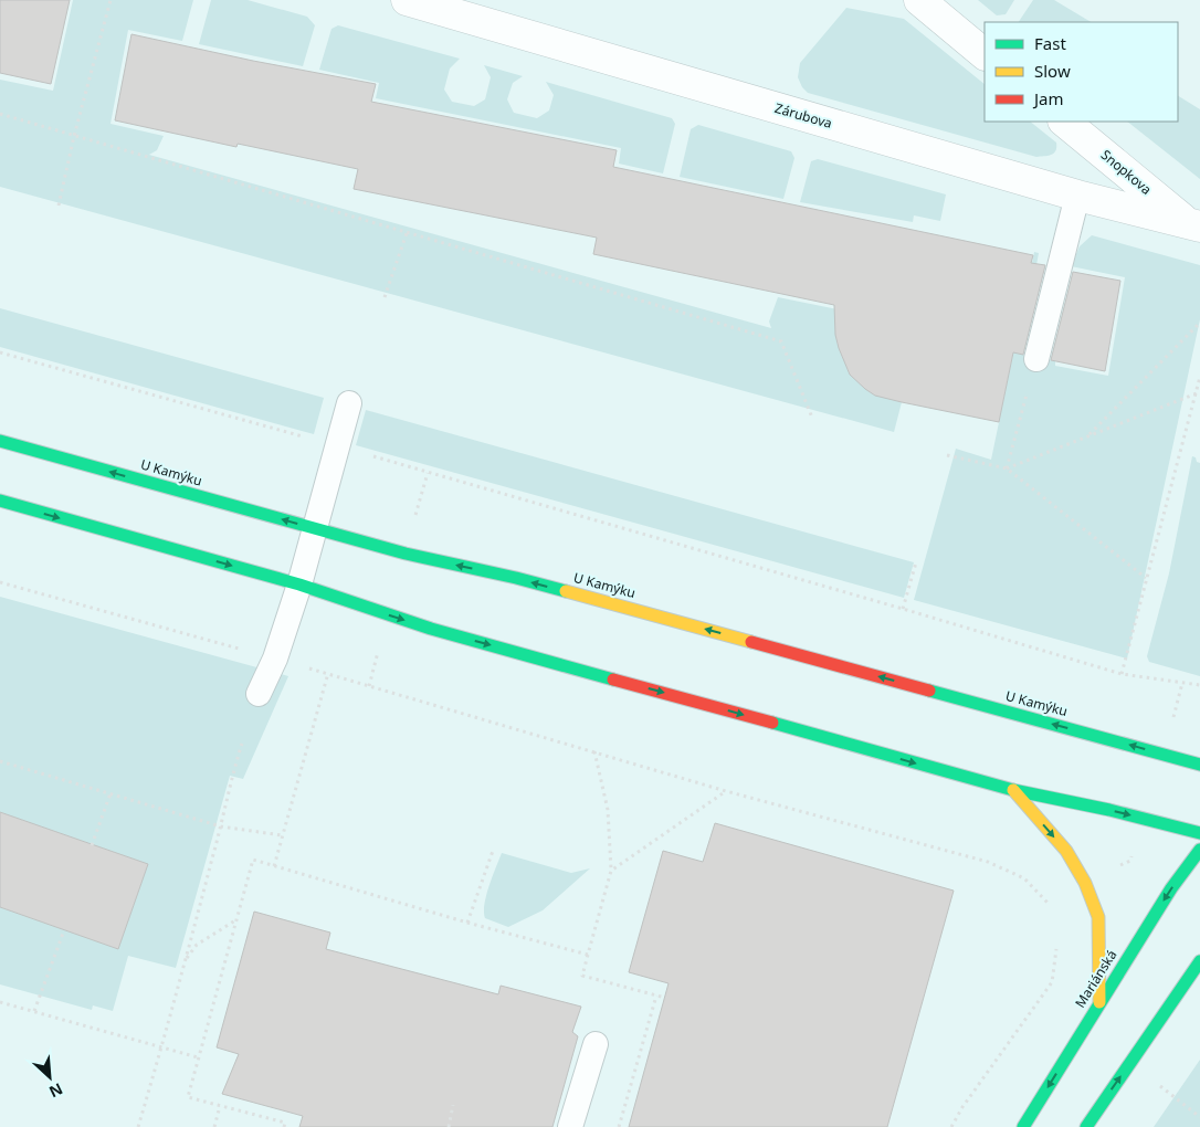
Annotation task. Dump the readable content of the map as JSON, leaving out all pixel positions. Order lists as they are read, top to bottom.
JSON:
{
  "streets": {
    "street": [
      "Zárubova",
      "Snopkova",
      "U Kamýku",
      "Mariánská"
    ]
  },
  "crossings": [
    ["Zárubova", "Snopkova"]
  ],
  "legend": ["Fast", "Slow", "Jam"],
  "north": "bottom right"
}
